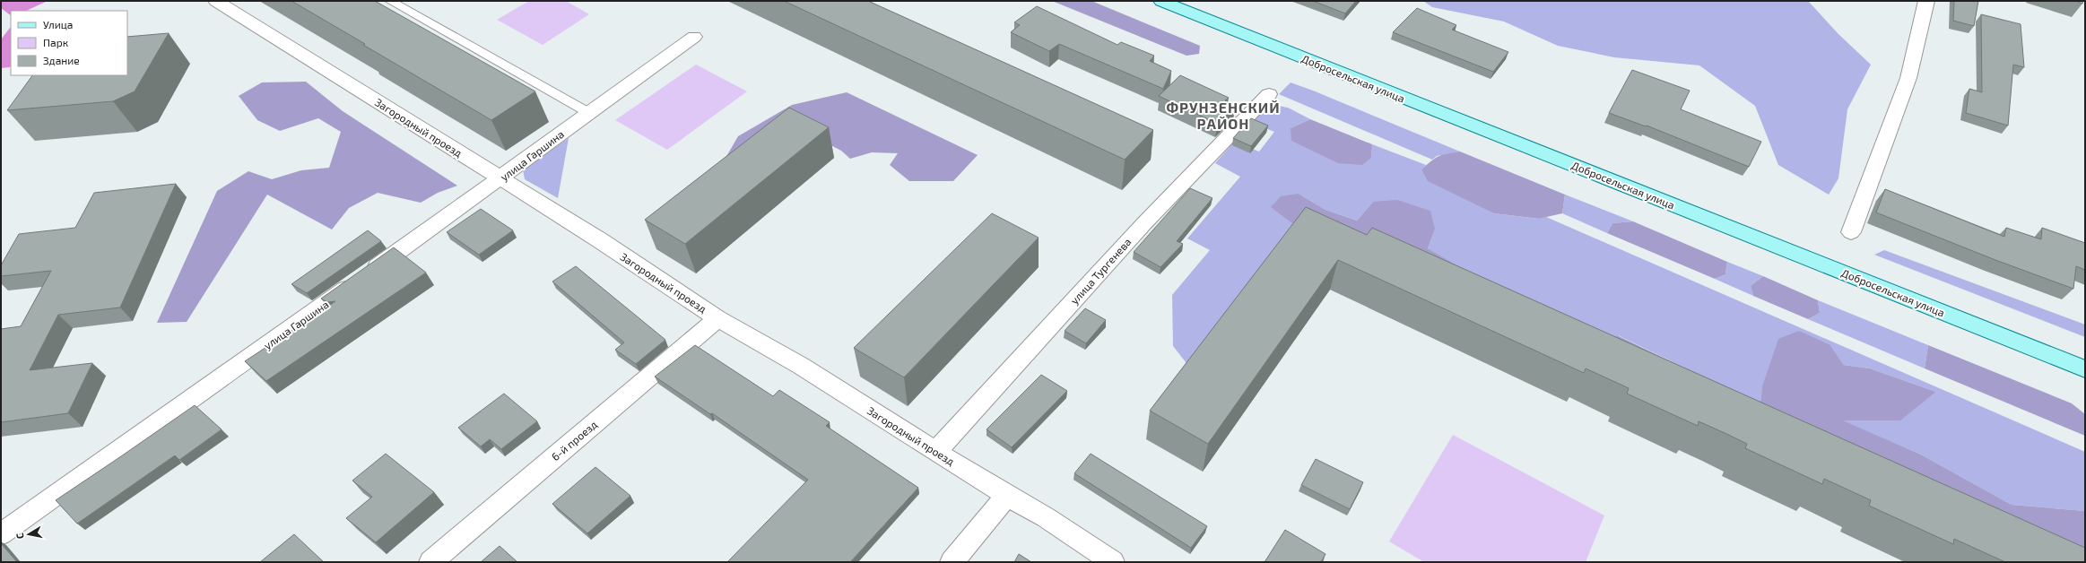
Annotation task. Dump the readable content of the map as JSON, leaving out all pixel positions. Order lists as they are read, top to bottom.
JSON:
{
  "streets": {
    "main road": ["Добросельская улица"],
    "street": [
      "Загородный проезд",
      "улица Гаршина",
      "улица Тургенева",
      "6-й проезд"
    ]
  },
  "crossings": [
    ["Загородный проезд", "улица Гаршина"],
    ["Загородный проезд", "улица Тургенева"],
    ["Загородный проезд", "6-й проезд"]
  ],
  "districts": ["ФРУНЗЕНСКИЙ РАЙОН"],
  "legend": ["Улица", "Парк", "Здание"],
  "north": "left"
}
